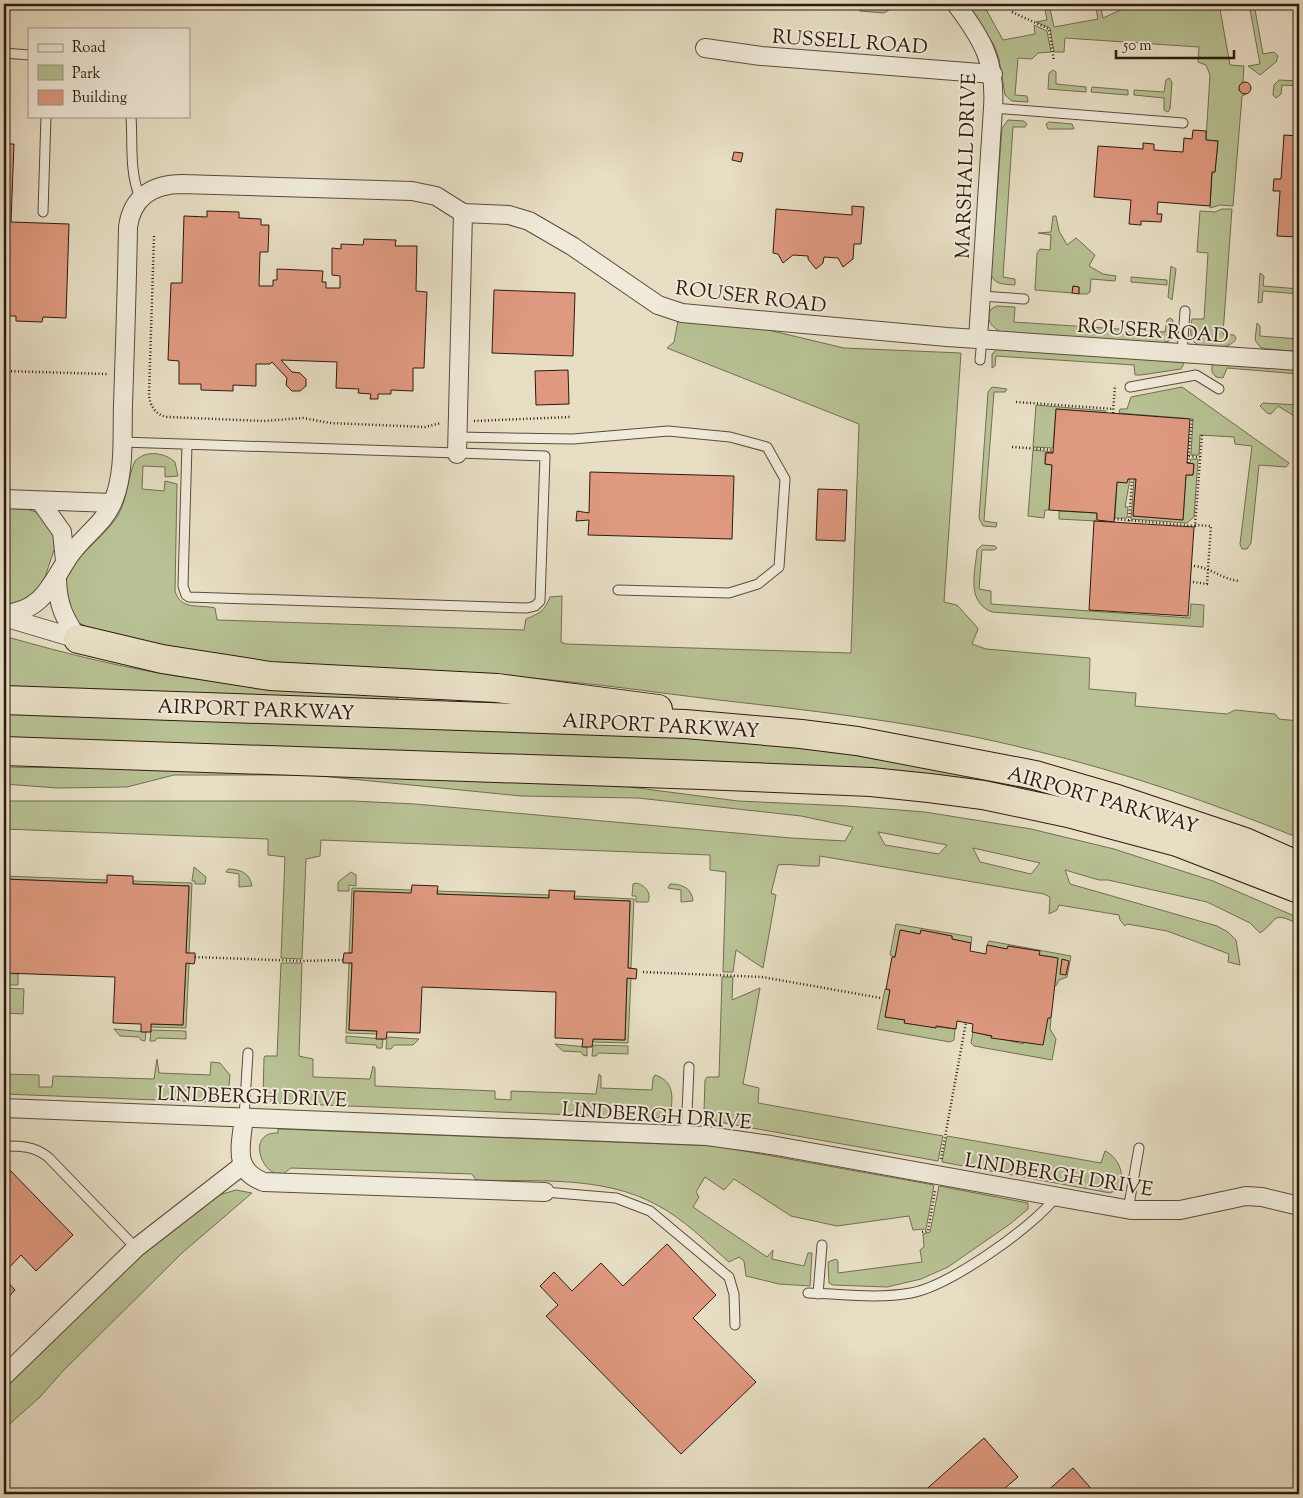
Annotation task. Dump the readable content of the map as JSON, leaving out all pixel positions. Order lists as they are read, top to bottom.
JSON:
{
  "streets": {
    "highway": ["AIRPORT PARKWAY"],
    "street": [
      "RUSSELL ROAD",
      "MARSHALL DRIVE",
      "ROUSER ROAD",
      "LINDBERGH DRIVE"
    ]
  },
  "crossings": [
    ["RUSSELL ROAD", "MARSHALL DRIVE"],
    ["MARSHALL DRIVE", "ROUSER ROAD"]
  ],
  "legend": ["Road", "Park", "Building"],
  "scale_bar": "50 m"
}
